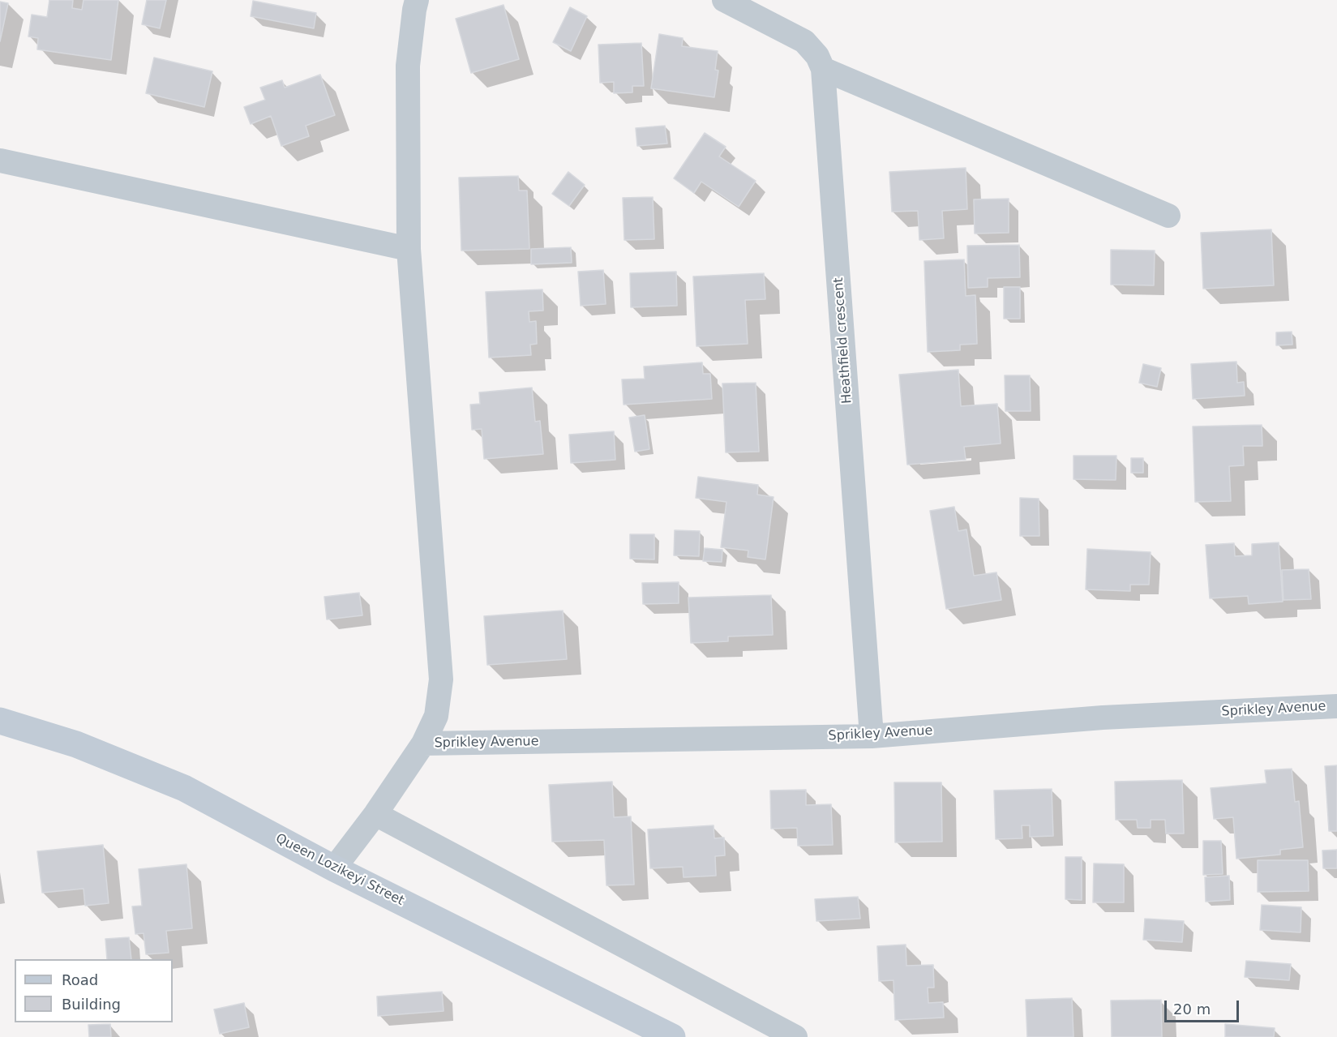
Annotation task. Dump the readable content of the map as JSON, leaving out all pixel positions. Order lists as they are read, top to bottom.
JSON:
{
  "streets": {
    "main road": ["Queen Lozikeyi Street"],
    "street": ["Heathfield crescent", "Sprikley Avenue"]
  },
  "crossings": [
    ["Heathfield crescent", "Sprikley Avenue"]
  ],
  "legend": ["Road", "Building"],
  "scale_bar": "20 m"
}
